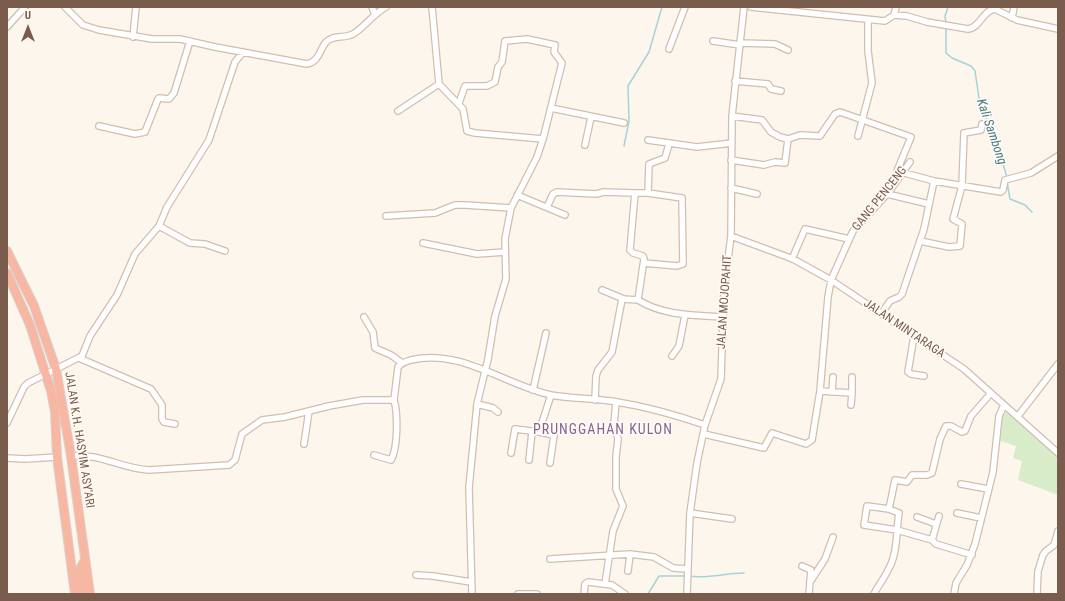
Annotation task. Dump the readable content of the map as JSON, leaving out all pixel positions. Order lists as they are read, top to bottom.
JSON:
{
  "streets": {
    "highway": ["JALAN K.H. HASYIM ASY'ARI"],
    "street": ["GANG PENCENG", "JALAN MOJOPAHIT", "JALAN MINTARAGA"]
  },
  "crossings": [
    ["GANG PENCENG", "JALAN MOJOPAHIT"],
    ["GANG PENCENG", "JALAN MINTARAGA"],
    ["JALAN MOJOPAHIT", "JALAN MINTARAGA"]
  ],
  "districts": ["PRUNGGAHAN KULON"],
  "water": ["Kali Sambong"],
  "north": "top"
}
